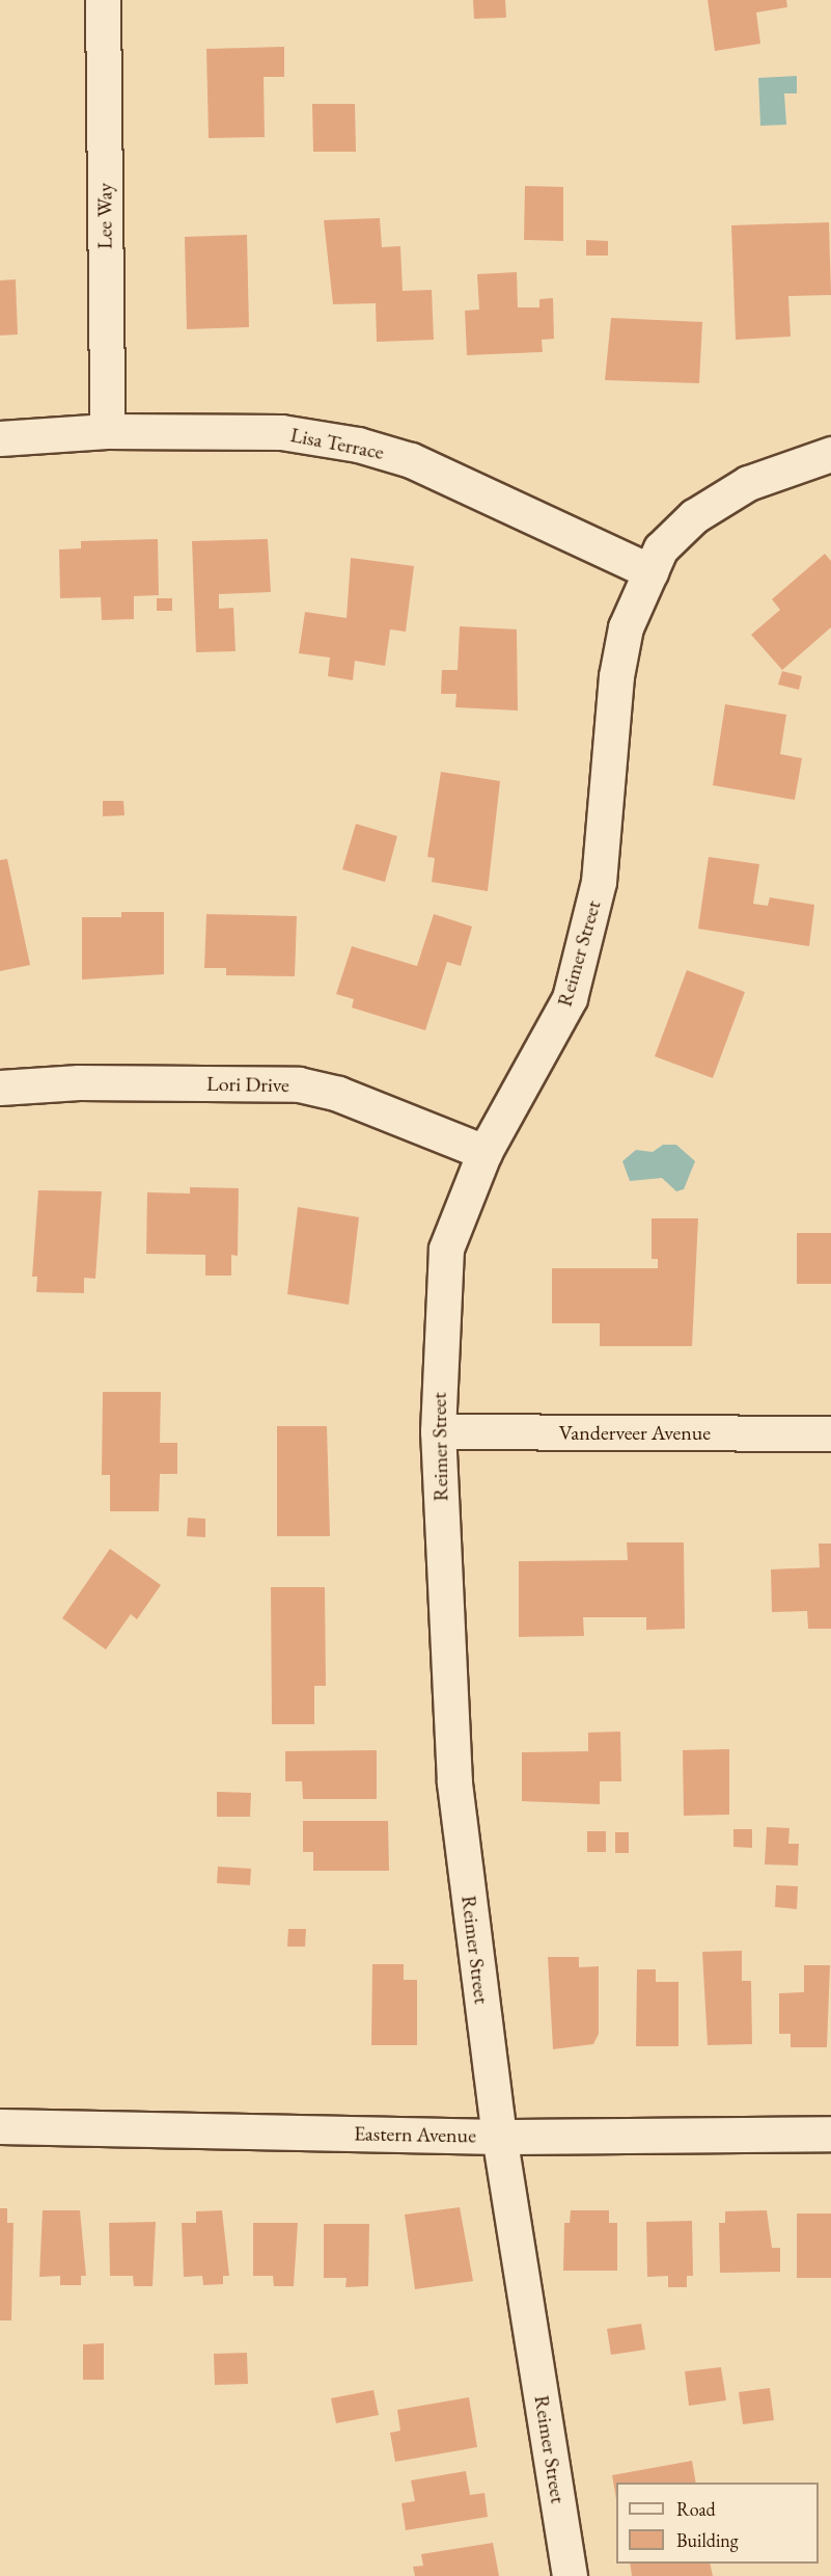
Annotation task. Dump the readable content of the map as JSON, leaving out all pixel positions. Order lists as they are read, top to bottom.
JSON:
{
  "streets": {
    "street": [
      "Lee Way",
      "Lisa Terrace",
      "Reimer Street",
      "Lori Drive",
      "Vanderveer Avenue",
      "Eastern Avenue"
    ]
  },
  "crossings": [
    ["Lee Way", "Lisa Terrace"],
    ["Lisa Terrace", "Reimer Street"],
    ["Reimer Street", "Lori Drive"],
    ["Reimer Street", "Vanderveer Avenue"],
    ["Reimer Street", "Eastern Avenue"]
  ],
  "legend": ["Road", "Building"]
}
